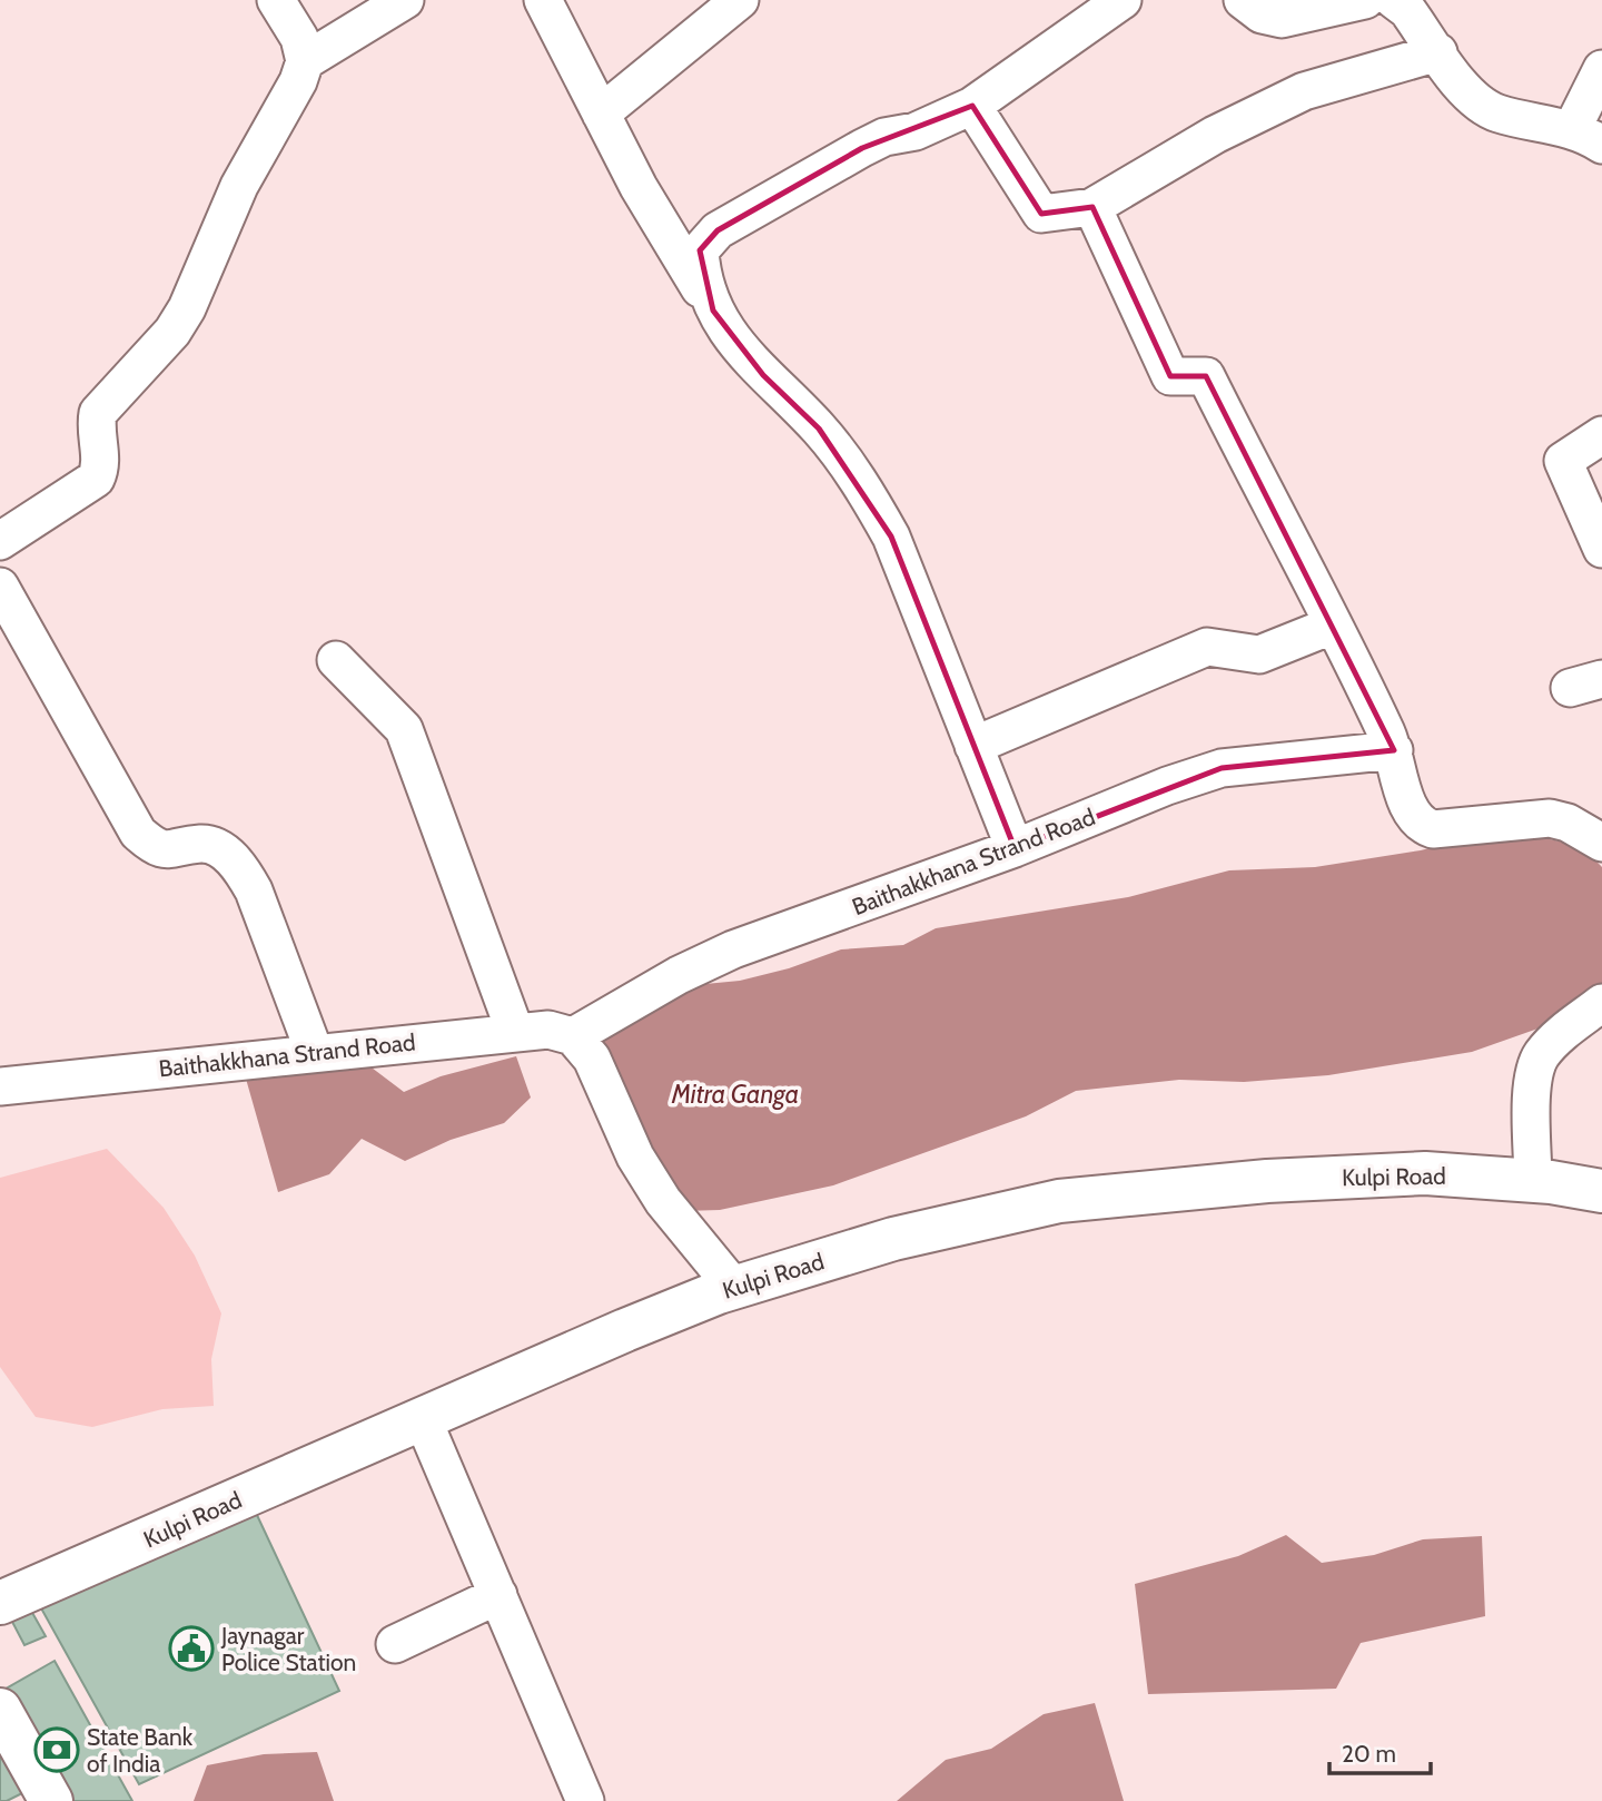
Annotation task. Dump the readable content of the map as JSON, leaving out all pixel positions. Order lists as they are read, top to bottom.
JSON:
{
  "streets": {
    "main road": ["Kulpi Road"],
    "street": ["Baithakkhana Strand Road"]
  },
  "water": ["Mitra Ganga"],
  "places": {
    "public building": ["Jaynagar Police Station"],
    "bank": ["State Bank of India"]
  },
  "scale_bar": "20 m"
}
